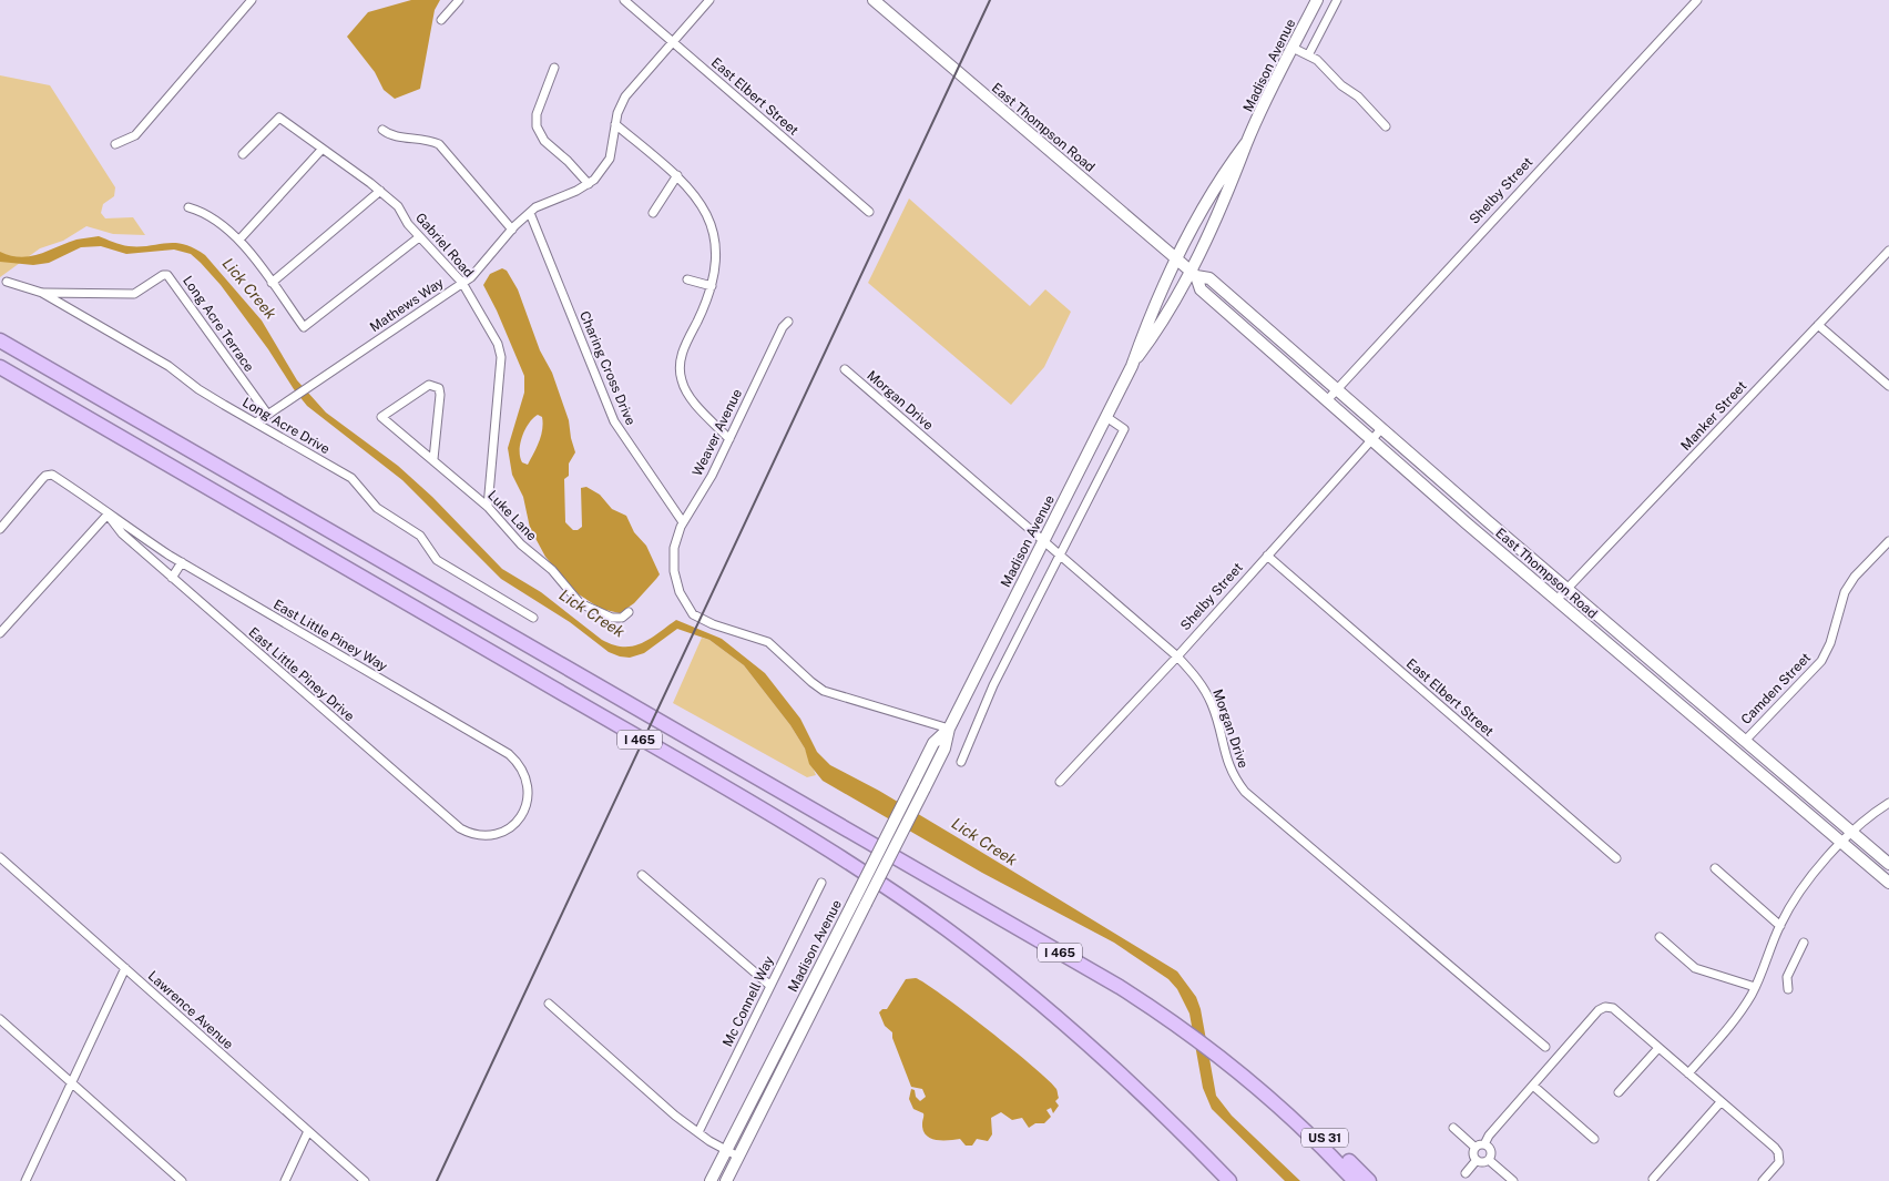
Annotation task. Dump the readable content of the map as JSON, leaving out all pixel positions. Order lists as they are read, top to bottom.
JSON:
{
  "streets": {
    "highway": ["I 465", "US 31"],
    "main road": ["Madison Avenue", "East Thompson Road"],
    "street": [
      "East Elbert Street",
      "Shelby Street",
      "Gabriel Road",
      "Mathews Way",
      "Long Acre Terrace",
      "Charing Cross Drive",
      "Morgan Drive",
      "Manker Street",
      "Long Acre Drive",
      "Weaver Avenue",
      "Luke Lane",
      "East Little Piney Way",
      "East Little Piney Drive",
      "Camden Street",
      "Mc Connell Way",
      "Lawrence Avenue"
    ]
  },
  "crossings": [
    ["Madison Avenue", "East Thompson Road"],
    ["Madison Avenue", "Morgan Drive"],
    ["Madison Avenue", "Weaver Avenue"],
    ["East Elbert Street", "Shelby Street"],
    ["East Elbert Street", "Mathews Way"],
    ["East Thompson Road", "Shelby Street"],
    ["East Thompson Road", "Manker Street"],
    ["East Thompson Road", "Camden Street"],
    ["Shelby Street", "Morgan Drive"],
    ["Gabriel Road", "Mathews Way"],
    ["Gabriel Road", "Luke Lane"],
    ["Mathews Way", "Long Acre Terrace"],
    ["Mathews Way", "Charing Cross Drive"],
    ["Mathews Way", "Long Acre Drive"],
    ["Long Acre Terrace", "Long Acre Drive"],
    ["Charing Cross Drive", "Weaver Avenue"],
    ["East Little Piney Way", "East Little Piney Drive"],
    ["I 465", "US 31"]
  ],
  "water": ["Lick Creek"]
}
